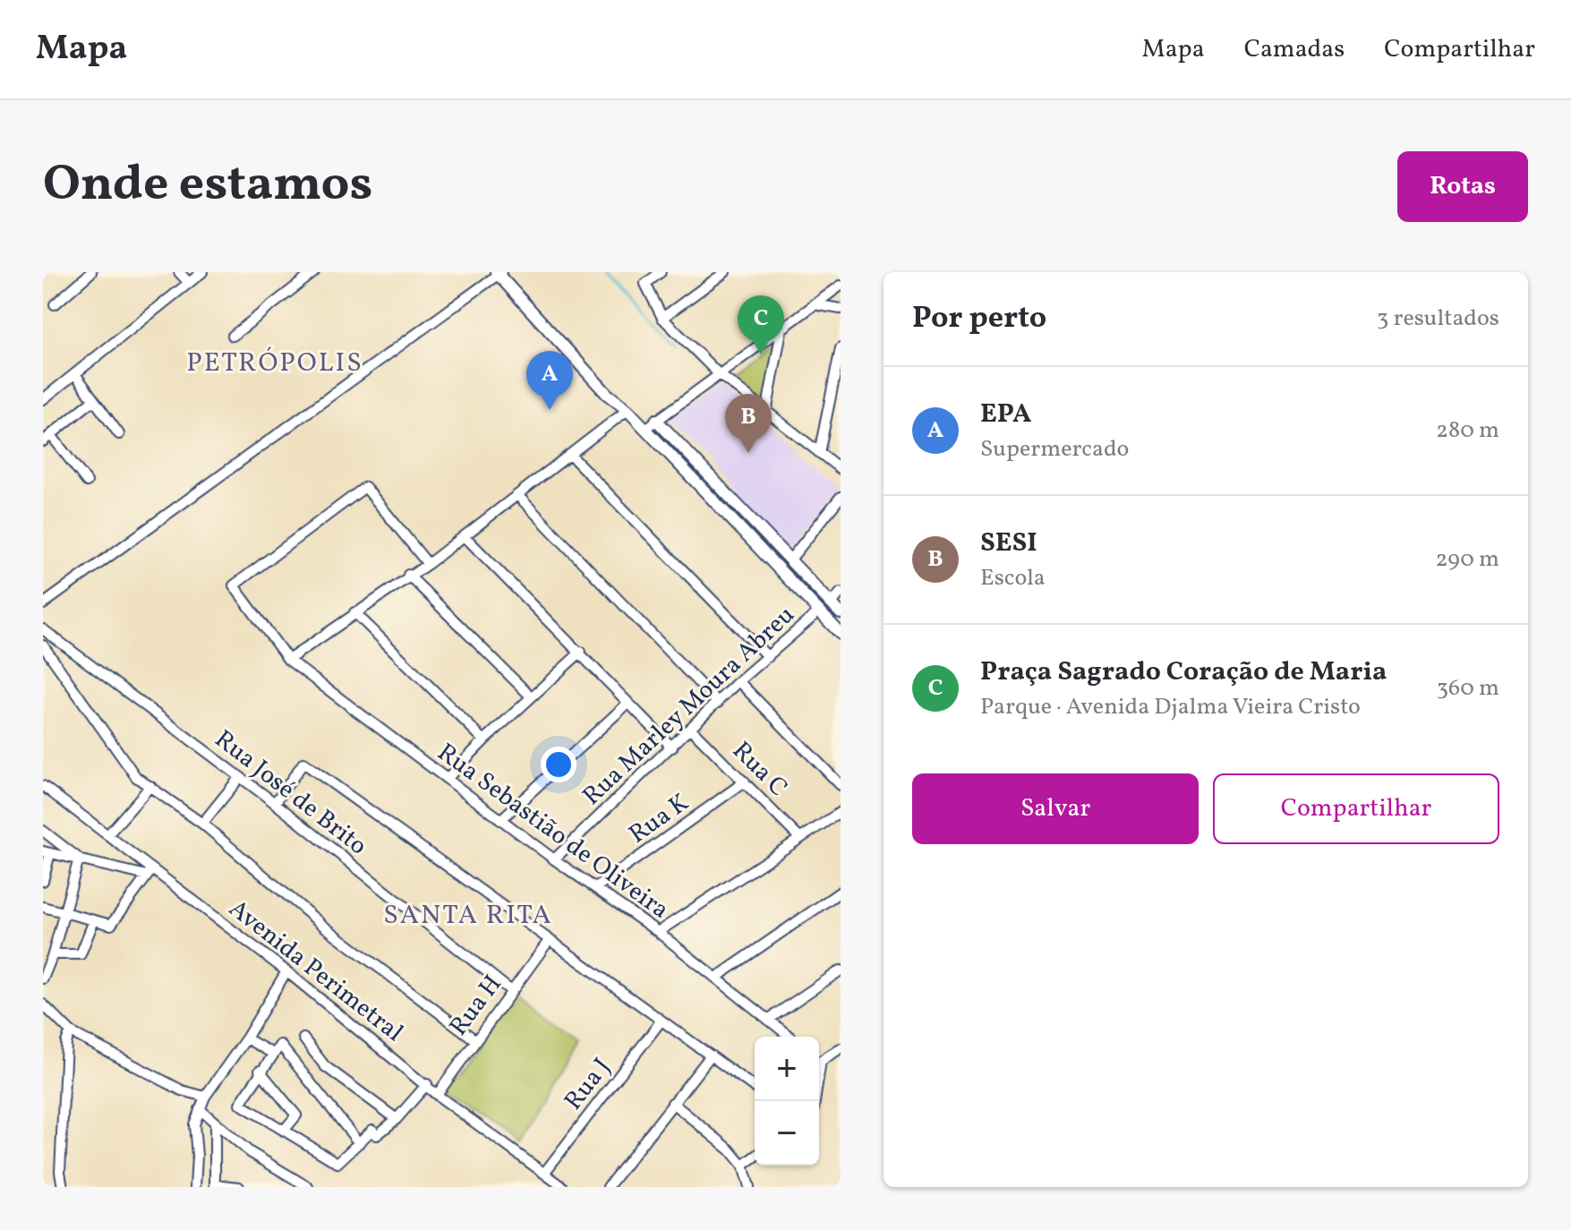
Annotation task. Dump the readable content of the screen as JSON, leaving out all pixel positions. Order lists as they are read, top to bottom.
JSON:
{
  "streets": {
    "street": [
      "Rua Marley Moura Abreu",
      "Rua C",
      "Rua José de Brito",
      "Rua K",
      "Rua Sebastião de Oliveira",
      "Avenida Perimetral",
      "Rua H",
      "Rua J"
    ]
  },
  "crossings": [
    ["Rua Marley Moura Abreu", "Rua C"],
    ["Rua Marley Moura Abreu", "Rua Sebastião de Oliveira"],
    ["Rua C", "Rua K"],
    ["Rua José de Brito", "Rua H"],
    ["Rua K", "Rua Sebastião de Oliveira"],
    ["Avenida Perimetral", "Rua H"],
    ["Avenida Perimetral", "Rua J"]
  ],
  "districts": ["PETRÓPOLIS", "SANTA RITA"],
  "page": {
    "header": "Mapa",
    "nav": ["Mapa", "Camadas", "Compartilhar"],
    "title": "Onde estamos",
    "buttons": [
      "Rotas",
      ["Salvar", "Compartilhar"]
    ],
    "heading": ["Por perto", "3 resultados"],
    "pins": ["C", "A", "B"],
    "list": [
      {
        "mark": "A",
        "name": "EPA",
        "note": "Supermercado",
        "value": "280 m"
      },
      {
        "mark": "B",
        "name": "SESI",
        "note": "Escola",
        "value": "290 m"
      },
      {
        "mark": "C",
        "name": "Praça Sagrado Coração de Maria",
        "note": "Parque · Avenida Djalma Vieira Cristo",
        "value": "360 m"
      }
    ],
    "map_buttons": ["+", "−"]
  }
}
